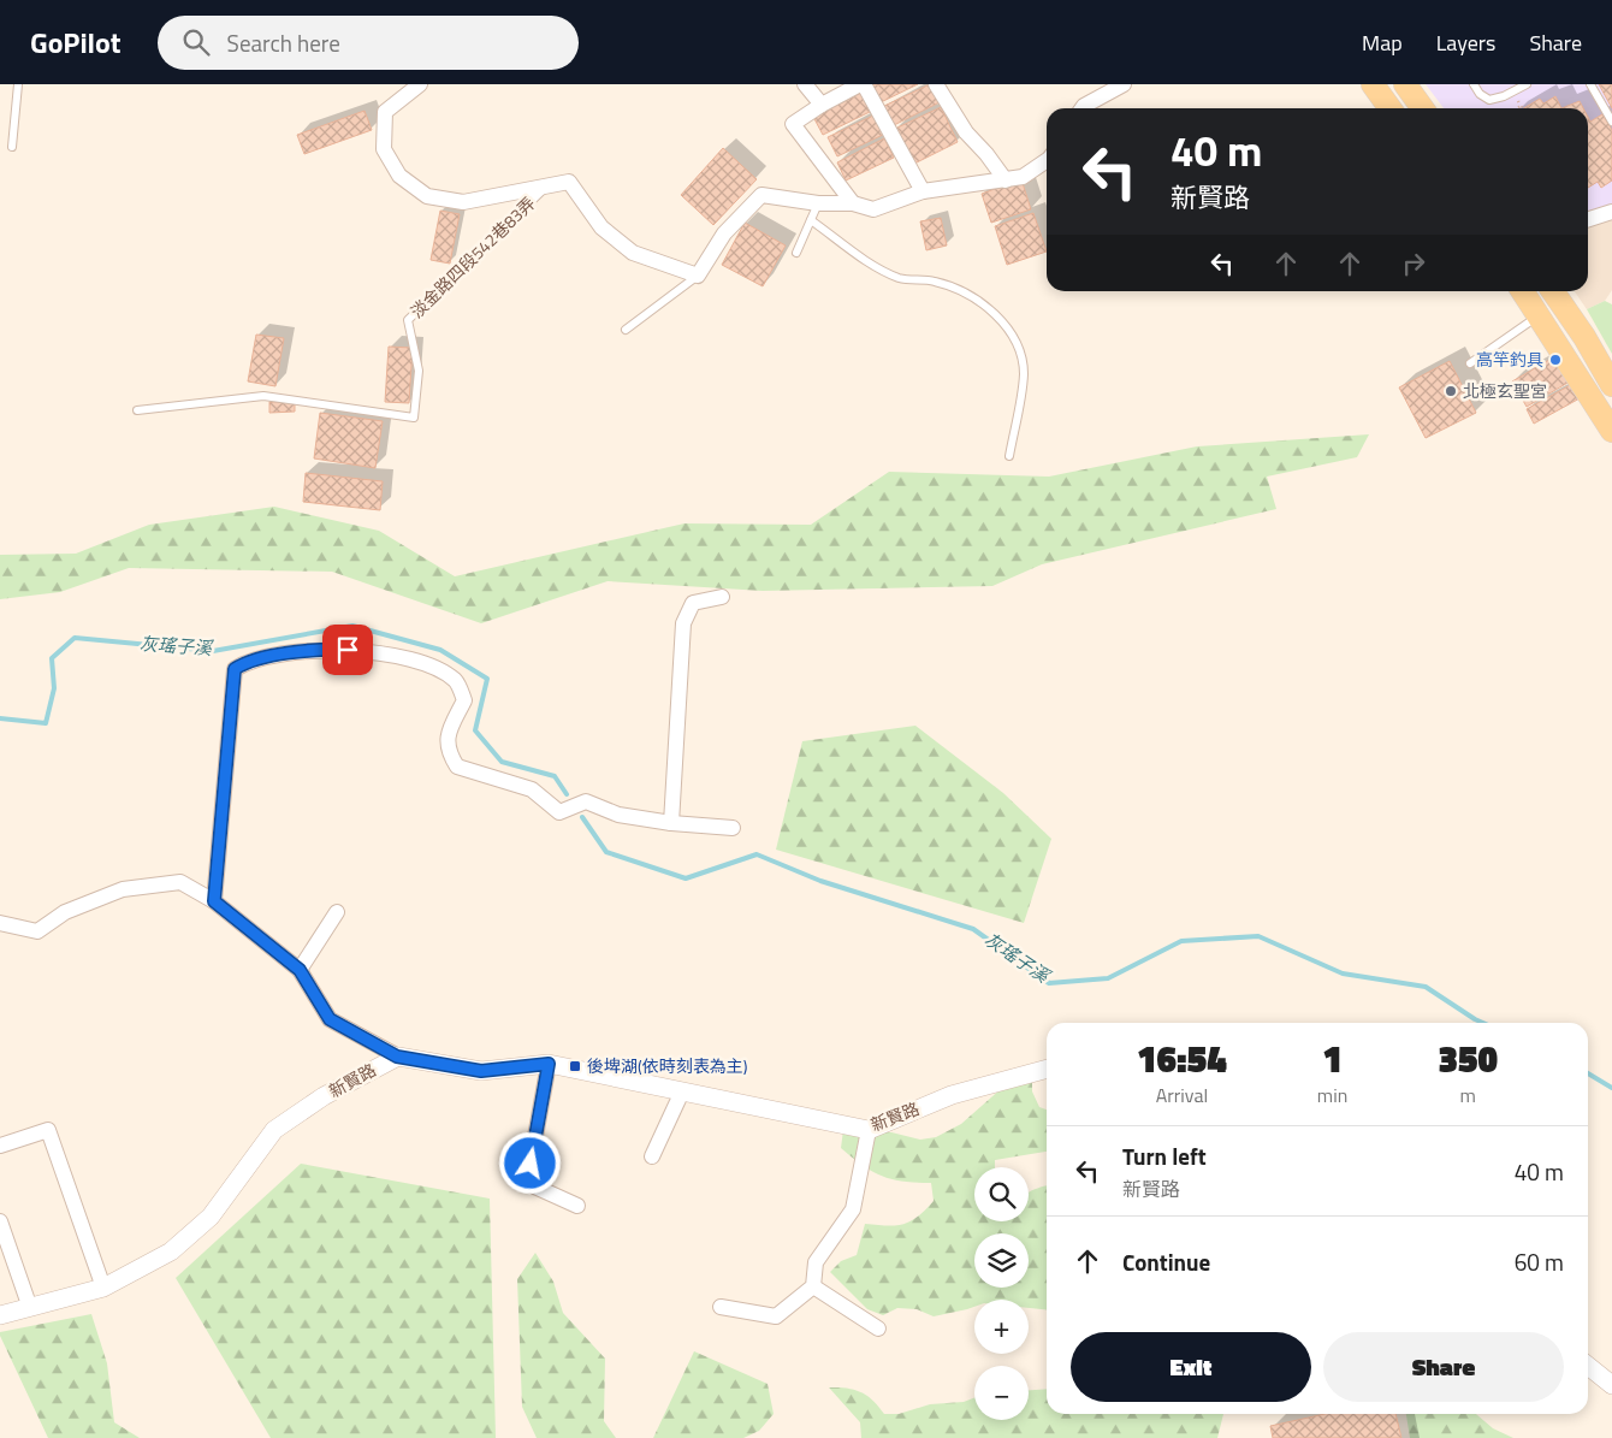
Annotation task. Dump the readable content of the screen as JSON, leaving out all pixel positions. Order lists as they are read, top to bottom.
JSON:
{
  "streets": {
    "street": ["新賢路"],
    "lane": ["淡金路四段542巷83弄"]
  },
  "water": ["灰瑤子溪"],
  "places": {
    "other": ["高竿釣具", "北極玄聖宮"],
    "transit": ["後埤湖(依時刻表為主)"]
  },
  "page": {
    "header": "GoPilot",
    "search": "Search here",
    "nav": ["Map", "Layers", "Share"],
    "turn": ["40 m", "新賢路"],
    "eta": [
      "16:54",
      "Arrival",
      "1",
      "min",
      "350",
      "m"
    ],
    "list": [
      {
        "name": "Turn left",
        "note": "新賢路",
        "value": "40 m"
      },
      {
        "name": "Continue",
        "value": "60 m"
      }
    ],
    "map_buttons": ["+", "−"],
    "buttons": ["Exit", "Share"]
  }
}
